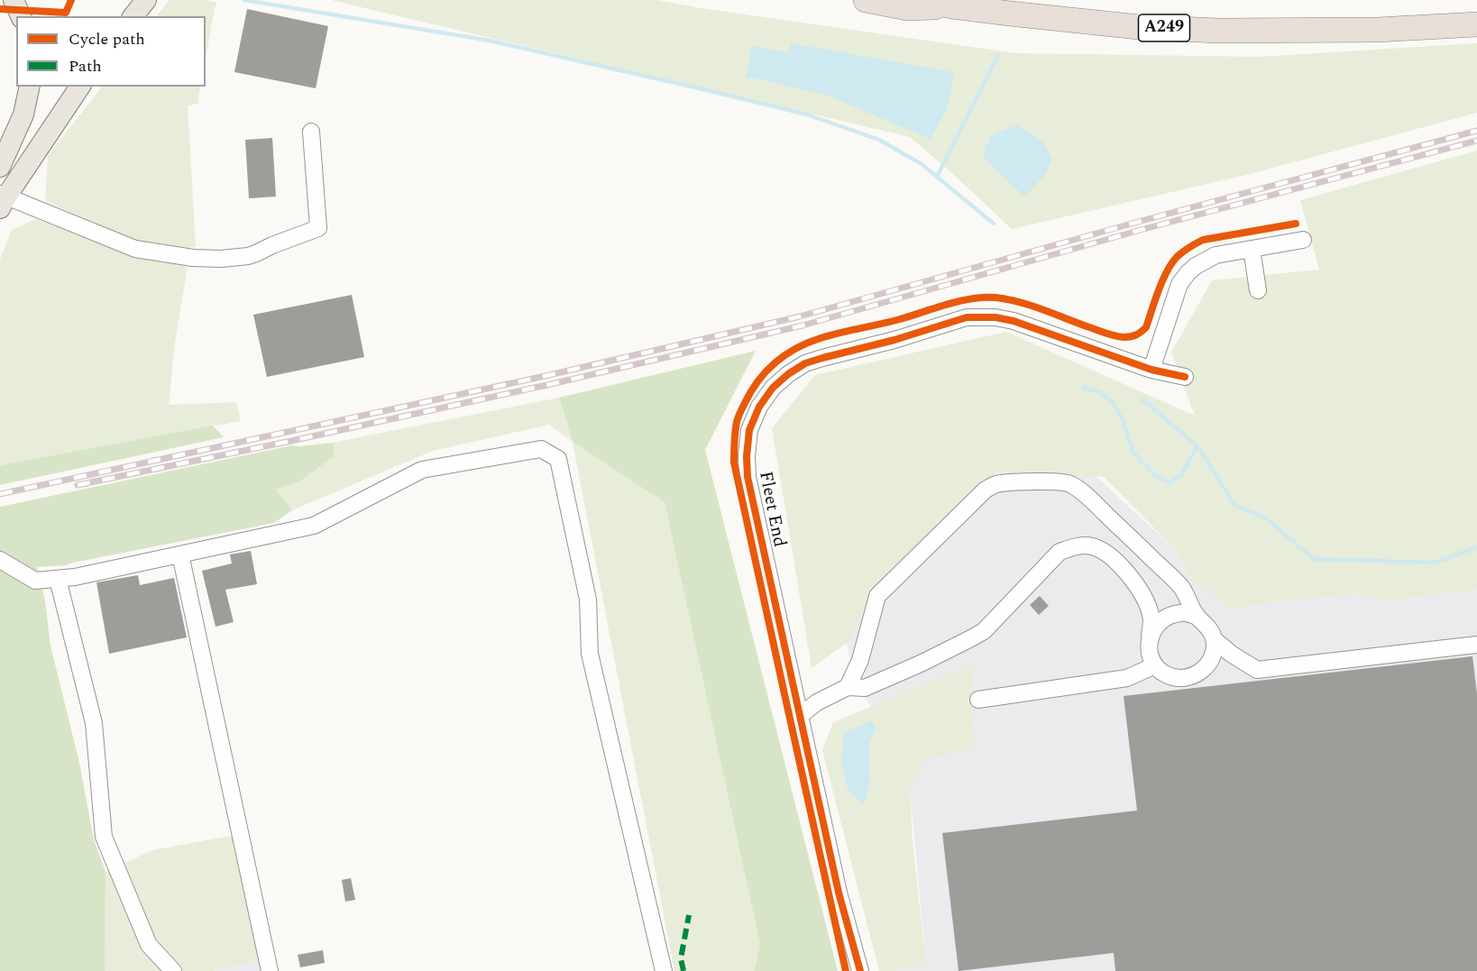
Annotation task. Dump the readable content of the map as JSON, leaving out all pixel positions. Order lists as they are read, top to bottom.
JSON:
{
  "streets": {
    "highway": ["A249"],
    "street": ["Fleet End"]
  },
  "legend": ["Cycle path", "Path"]
}
